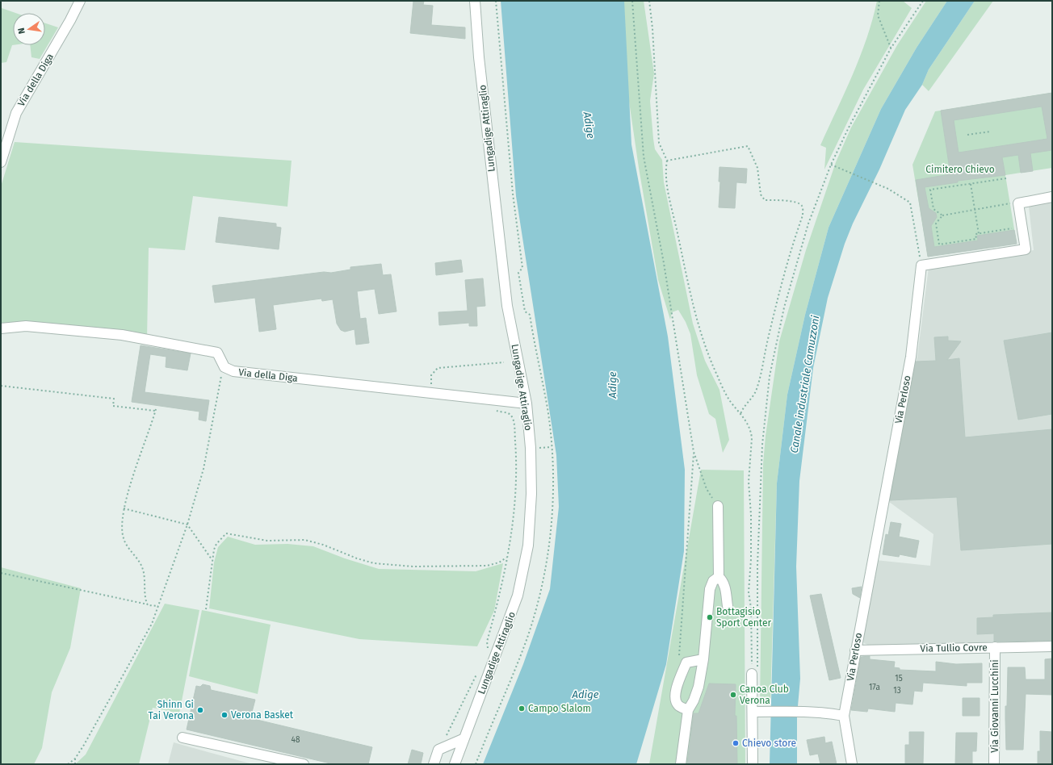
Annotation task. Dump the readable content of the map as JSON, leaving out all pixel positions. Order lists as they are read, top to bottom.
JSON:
{
  "streets": {
    "street": [
      "Via della Diga",
      "Lungadige Attiraglio",
      "Via Perloso",
      "Via Tullio Covre",
      "Via Giovanni Lucchini"
    ]
  },
  "crossings": [
    ["Via della Diga", "Lungadige Attiraglio"],
    ["Via Perloso", "Via Tullio Covre"],
    ["Via Tullio Covre", "Via Giovanni Lucchini"]
  ],
  "water": ["Adige", "Canale industriale Camuzzoni"],
  "parks": ["Cimitero Chievo"],
  "places": [
    "Bottagisio Sport Center",
    "Canoa Club Verona",
    "Campo Slalom",
    "Shinn Gi Tai Verona",
    "Verona Basket",
    "Chievo store"
  ],
  "house_numbers": [
    "15",
    "17a",
    "13",
    "48"
  ],
  "north": "left"
}
